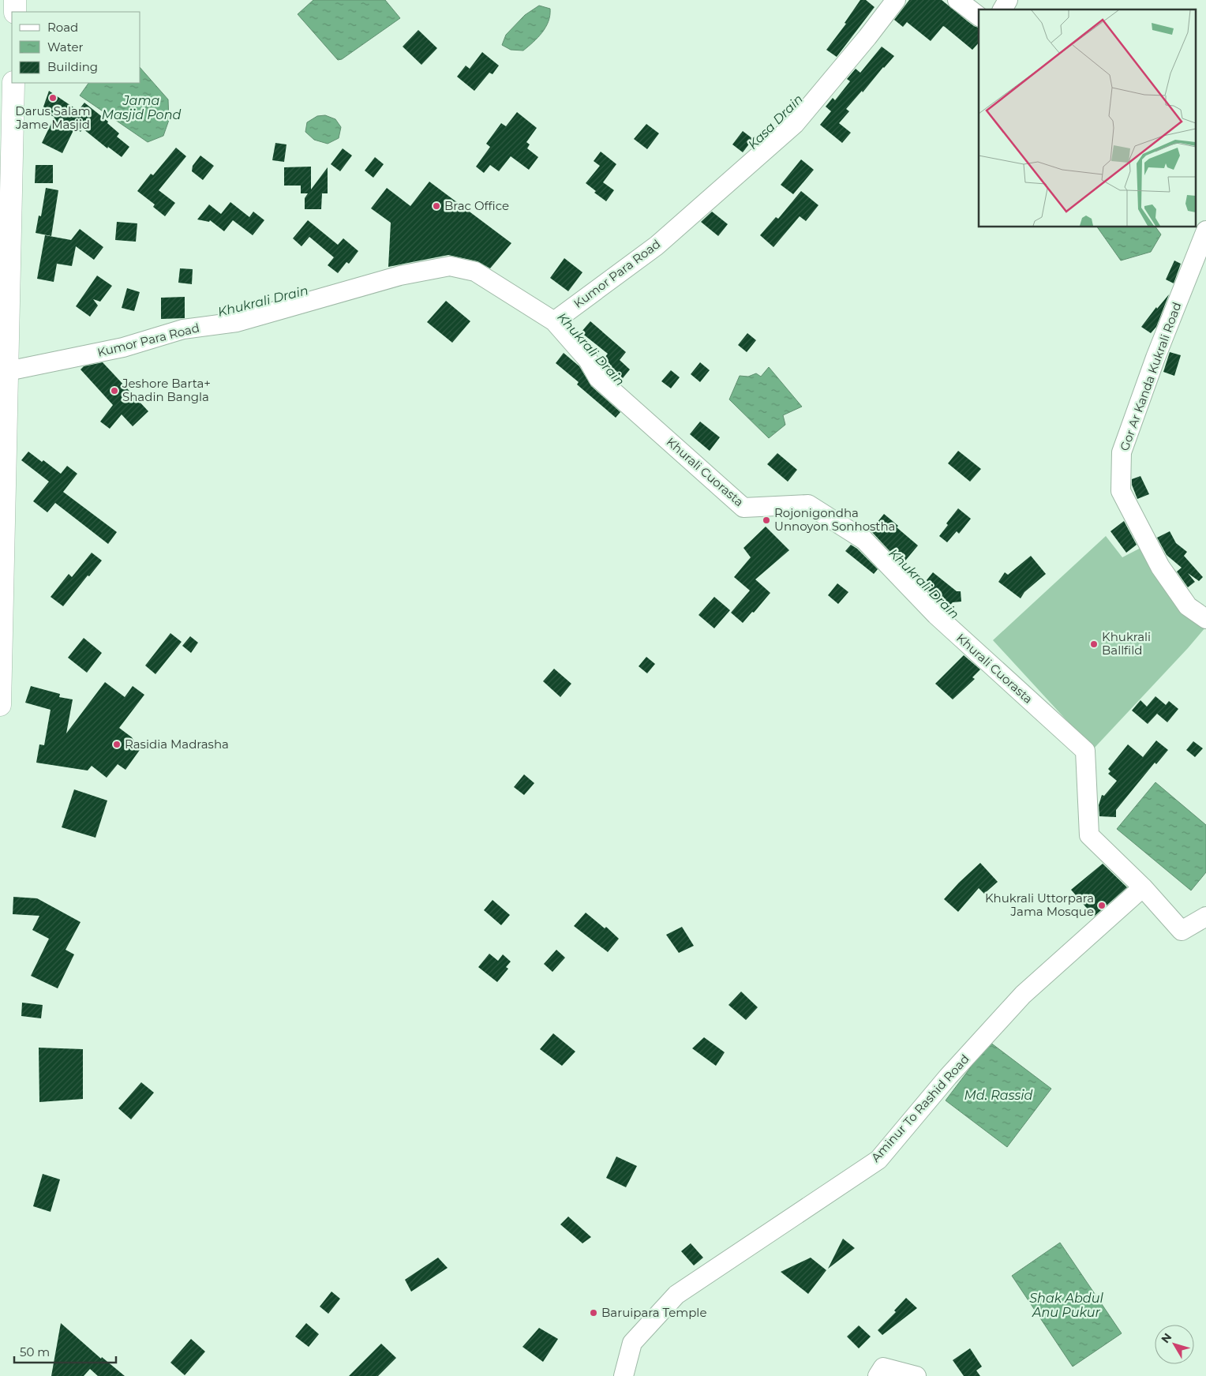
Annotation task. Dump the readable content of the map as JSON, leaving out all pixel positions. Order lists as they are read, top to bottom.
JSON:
{
  "streets": {
    "street": [
      "Kumor Para Road",
      "Gor Ar Kanda Kukrali Road",
      "Khurali Cuorasta",
      "Aminur To Rashid Road"
    ]
  },
  "crossings": [
    ["Kumor Para Road", "Khurali Cuorasta"],
    ["Khurali Cuorasta", "Aminur To Rashid Road"]
  ],
  "water": [
    "Jama Masjid Pond",
    "Kasa Drain",
    "Khukrali Drain",
    "Md. Rassid",
    "Shak Abdul Anu Pukur"
  ],
  "places": [
    "Darus Salam Jame Masjid",
    "Brac Office",
    "Jeshore Barta+ Shadin Bangla",
    "Rojonigondha Unnoyon Sonhostha",
    "Khukrali Ballfild",
    "Rasidia Madrasha",
    "Khukrali Uttorpara Jama Mosque",
    "Baruipara Temple"
  ],
  "legend": ["Road", "Water", "Building"],
  "scale_bar": "50 m",
  "north": "top left"
}
